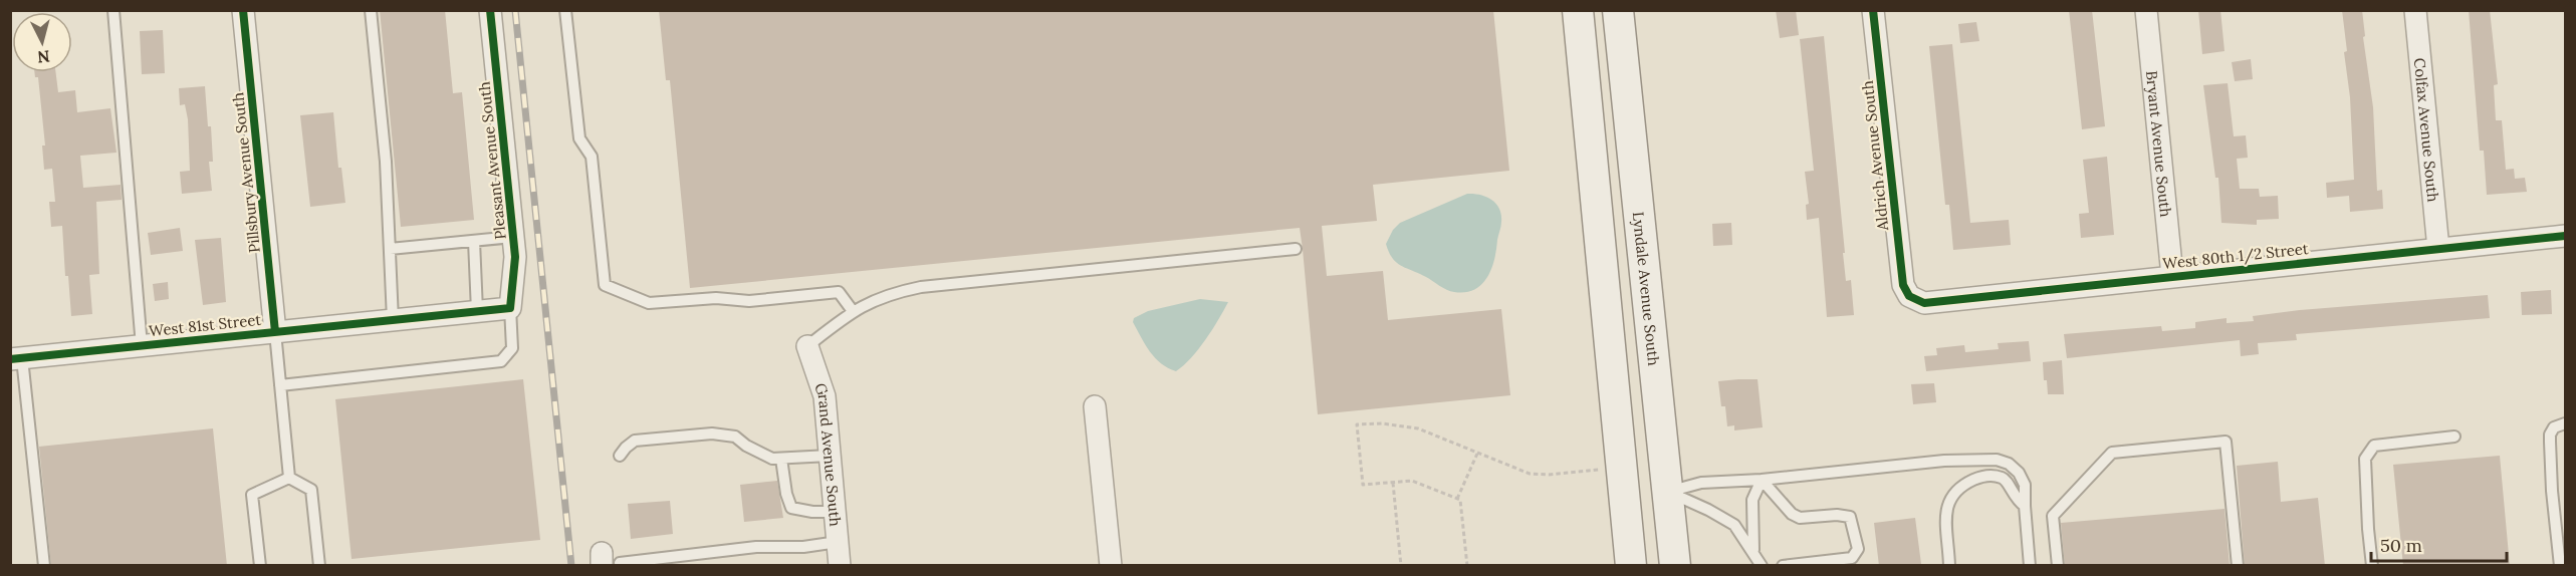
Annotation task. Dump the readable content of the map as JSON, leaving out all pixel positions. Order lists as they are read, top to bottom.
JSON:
{
  "streets": {
    "main road": ["Lyndale Avenue South"],
    "street": [
      "Colfax Avenue South",
      "Bryant Avenue South",
      "Aldrich Avenue South",
      "Pleasant Avenue South",
      "Pillsbury Avenue South",
      "West 80th 1/2 Street",
      "West 81st Street",
      "Grand Avenue South"
    ]
  },
  "crossings": [
    ["Colfax Avenue South", "West 80th 1/2 Street"],
    ["Bryant Avenue South", "West 80th 1/2 Street"],
    ["Aldrich Avenue South", "West 80th 1/2 Street"],
    ["Pleasant Avenue South", "West 81st Street"],
    ["Pillsbury Avenue South", "West 81st Street"]
  ],
  "scale_bar": "50 m",
  "north": "bottom"
}
